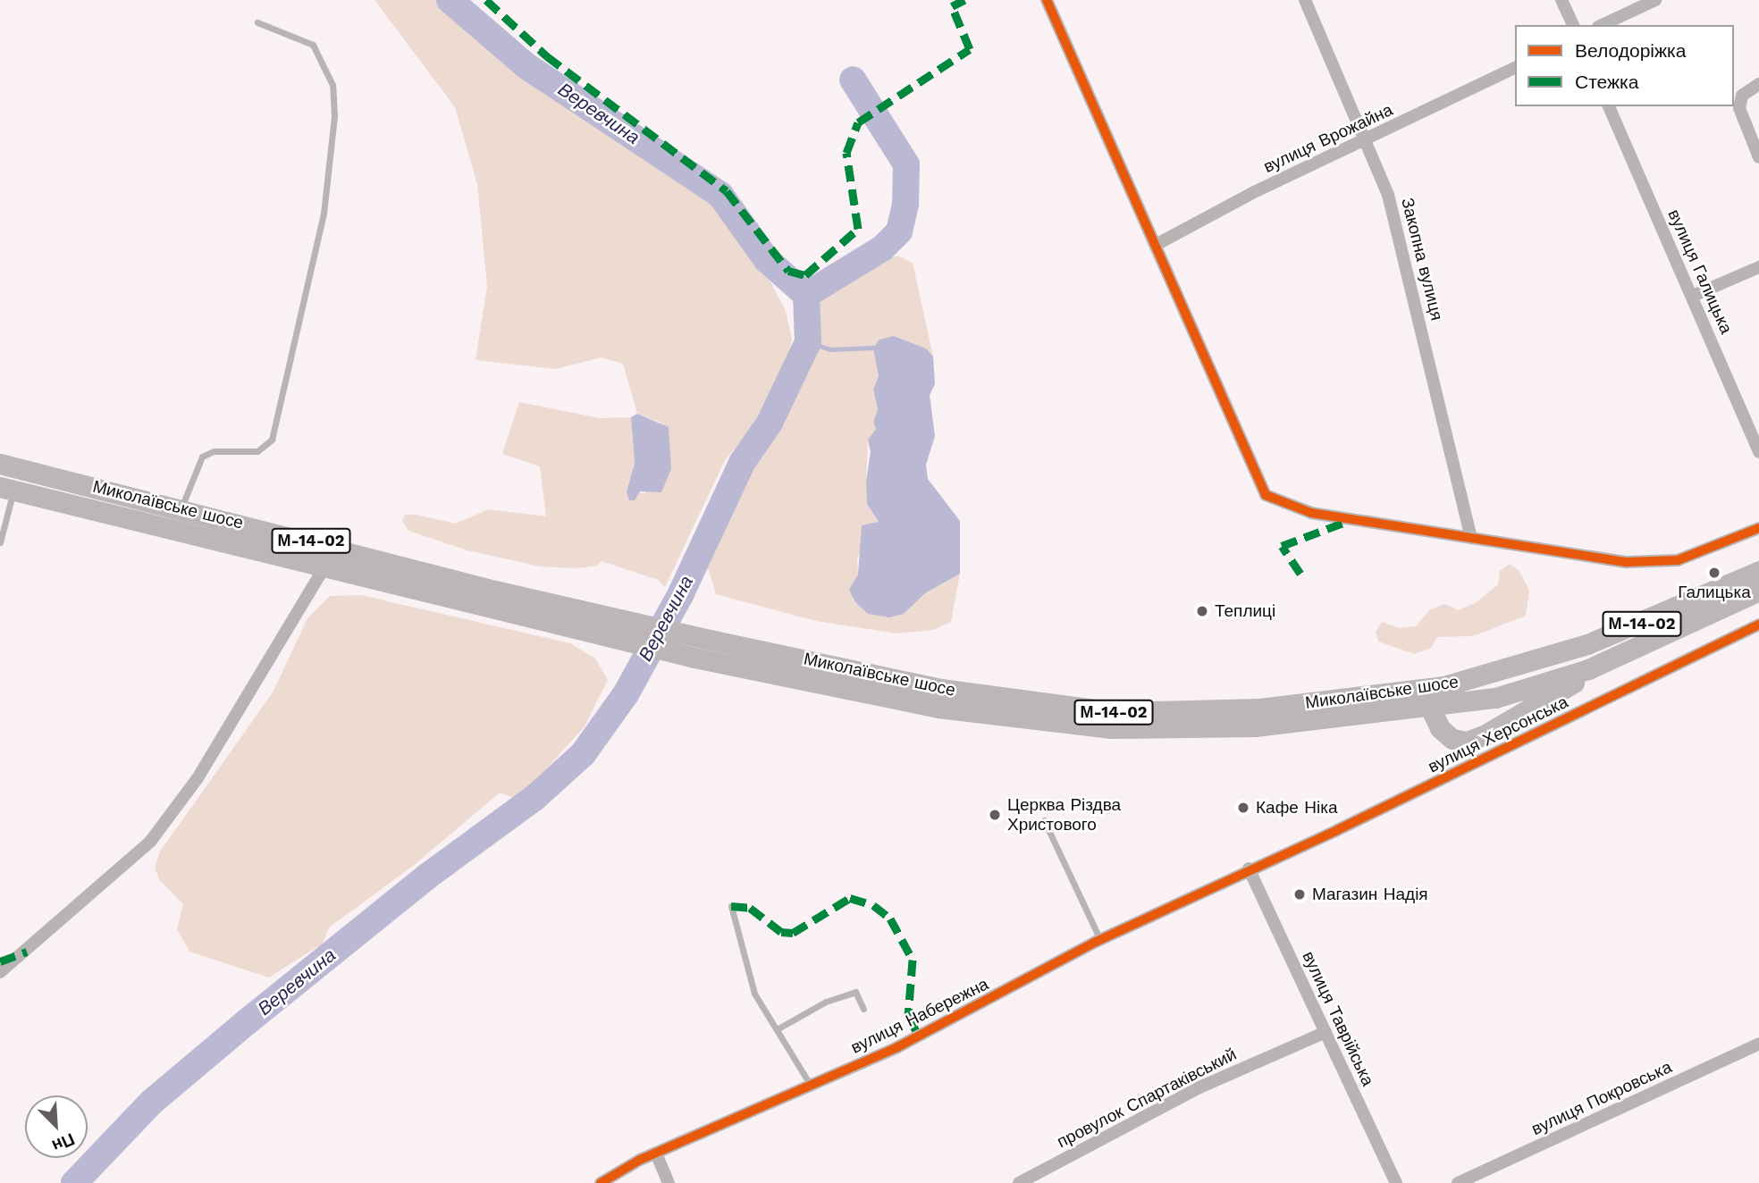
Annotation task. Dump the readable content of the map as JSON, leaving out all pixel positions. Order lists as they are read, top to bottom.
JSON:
{
  "streets": {
    "main road": ["Миколаївське шосе", "М-14-02"],
    "street": [
      "вулиця Врожайна",
      "Закопна вулиця",
      "вулиця Галицька",
      "вулиця Херсонська",
      "вулиця Набережна",
      "вулиця Таврійська",
      "провулок Спартаківський",
      "вулиця Покровська"
    ]
  },
  "crossings": [
    ["вулиця Врожайна", "Закопна вулиця"],
    ["вулиця Херсонська", "вулиця Набережна"],
    ["вулиця Херсонська", "вулиця Таврійська"],
    ["вулиця Набережна", "вулиця Таврійська"],
    ["вулиця Таврійська", "провулок Спартаківський"]
  ],
  "water": ["Веревчина"],
  "places": [
    "Галицька",
    "Теплиці",
    "Кафе Ніка",
    "Церква Різдва Христового",
    "Магазин Надія"
  ],
  "legend": ["Велодоріжка", "Стежка"],
  "north": "bottom right"
}
